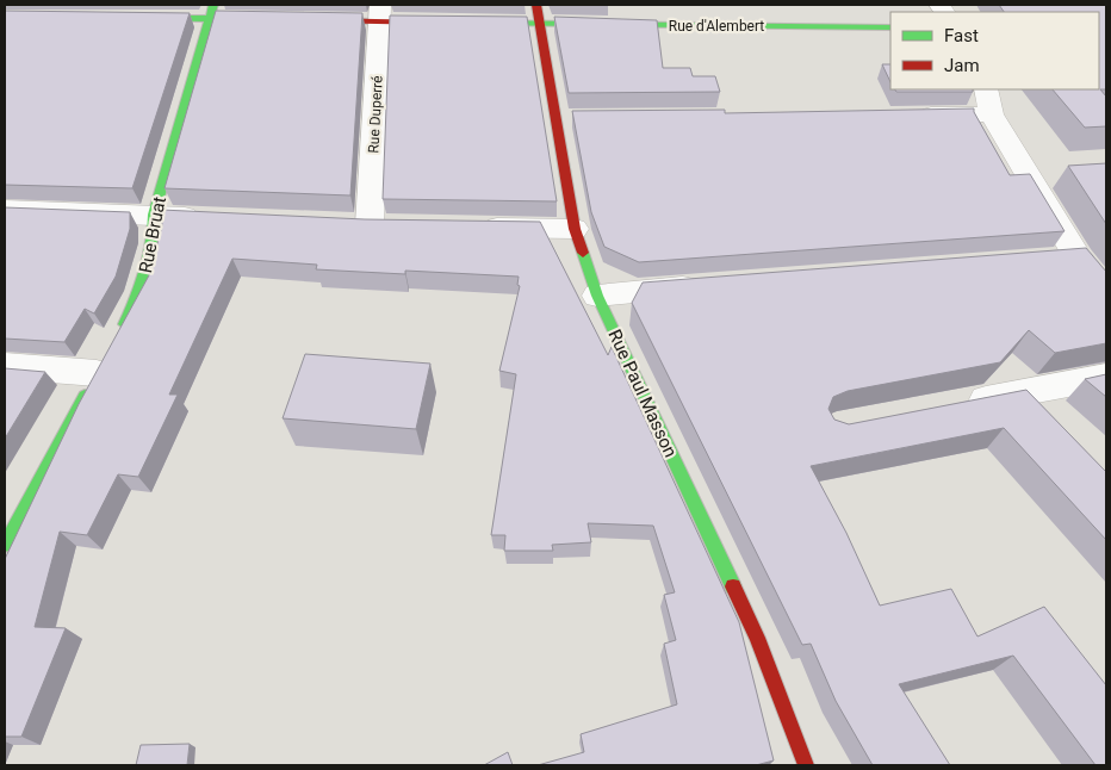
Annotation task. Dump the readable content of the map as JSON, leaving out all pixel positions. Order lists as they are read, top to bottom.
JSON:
{
  "streets": {
    "street": [
      "Rue d'Alembert",
      "Rue Duperré",
      "Rue Bruat",
      "Rue Paul Masson"
    ]
  },
  "crossings": [
    ["Rue d'Alembert", "Rue Paul Masson"]
  ],
  "legend": ["Fast", "Jam"]
}
